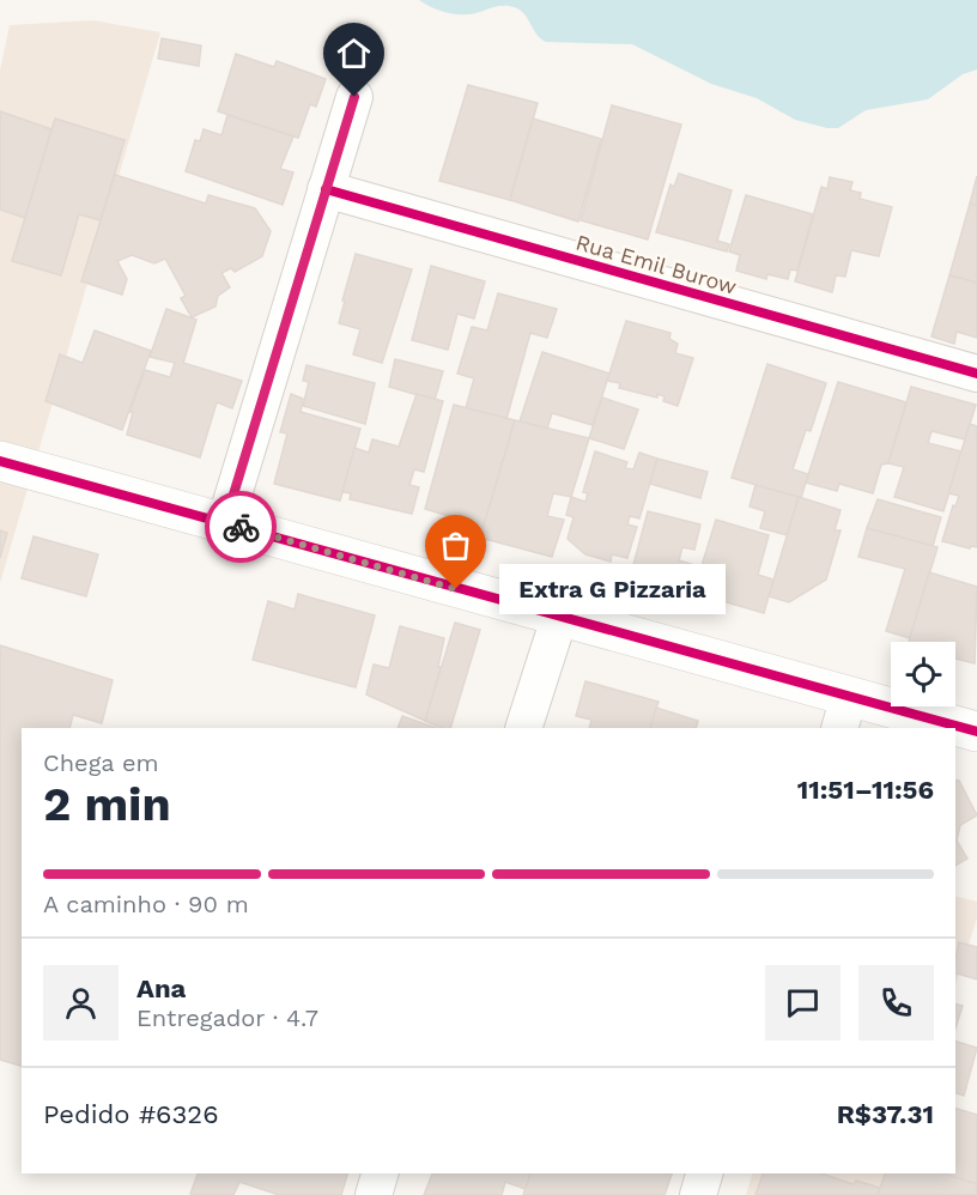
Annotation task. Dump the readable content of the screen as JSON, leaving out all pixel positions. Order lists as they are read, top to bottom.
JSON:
{
  "streets": {
    "street": ["Rua Emil Burow"]
  },
  "places": ["Extra G Pizzaria"],
  "page": {
    "bubble": "Extra G Pizzaria",
    "heading": ["2 min", "Chega em", "11:51–11:56"],
    "panel": [
      "Ana",
      "Entregador · 4.7",
      "Pedido #6326",
      "R$37.31"
    ],
    "bar": "A caminho · 90 m"
  }
}
